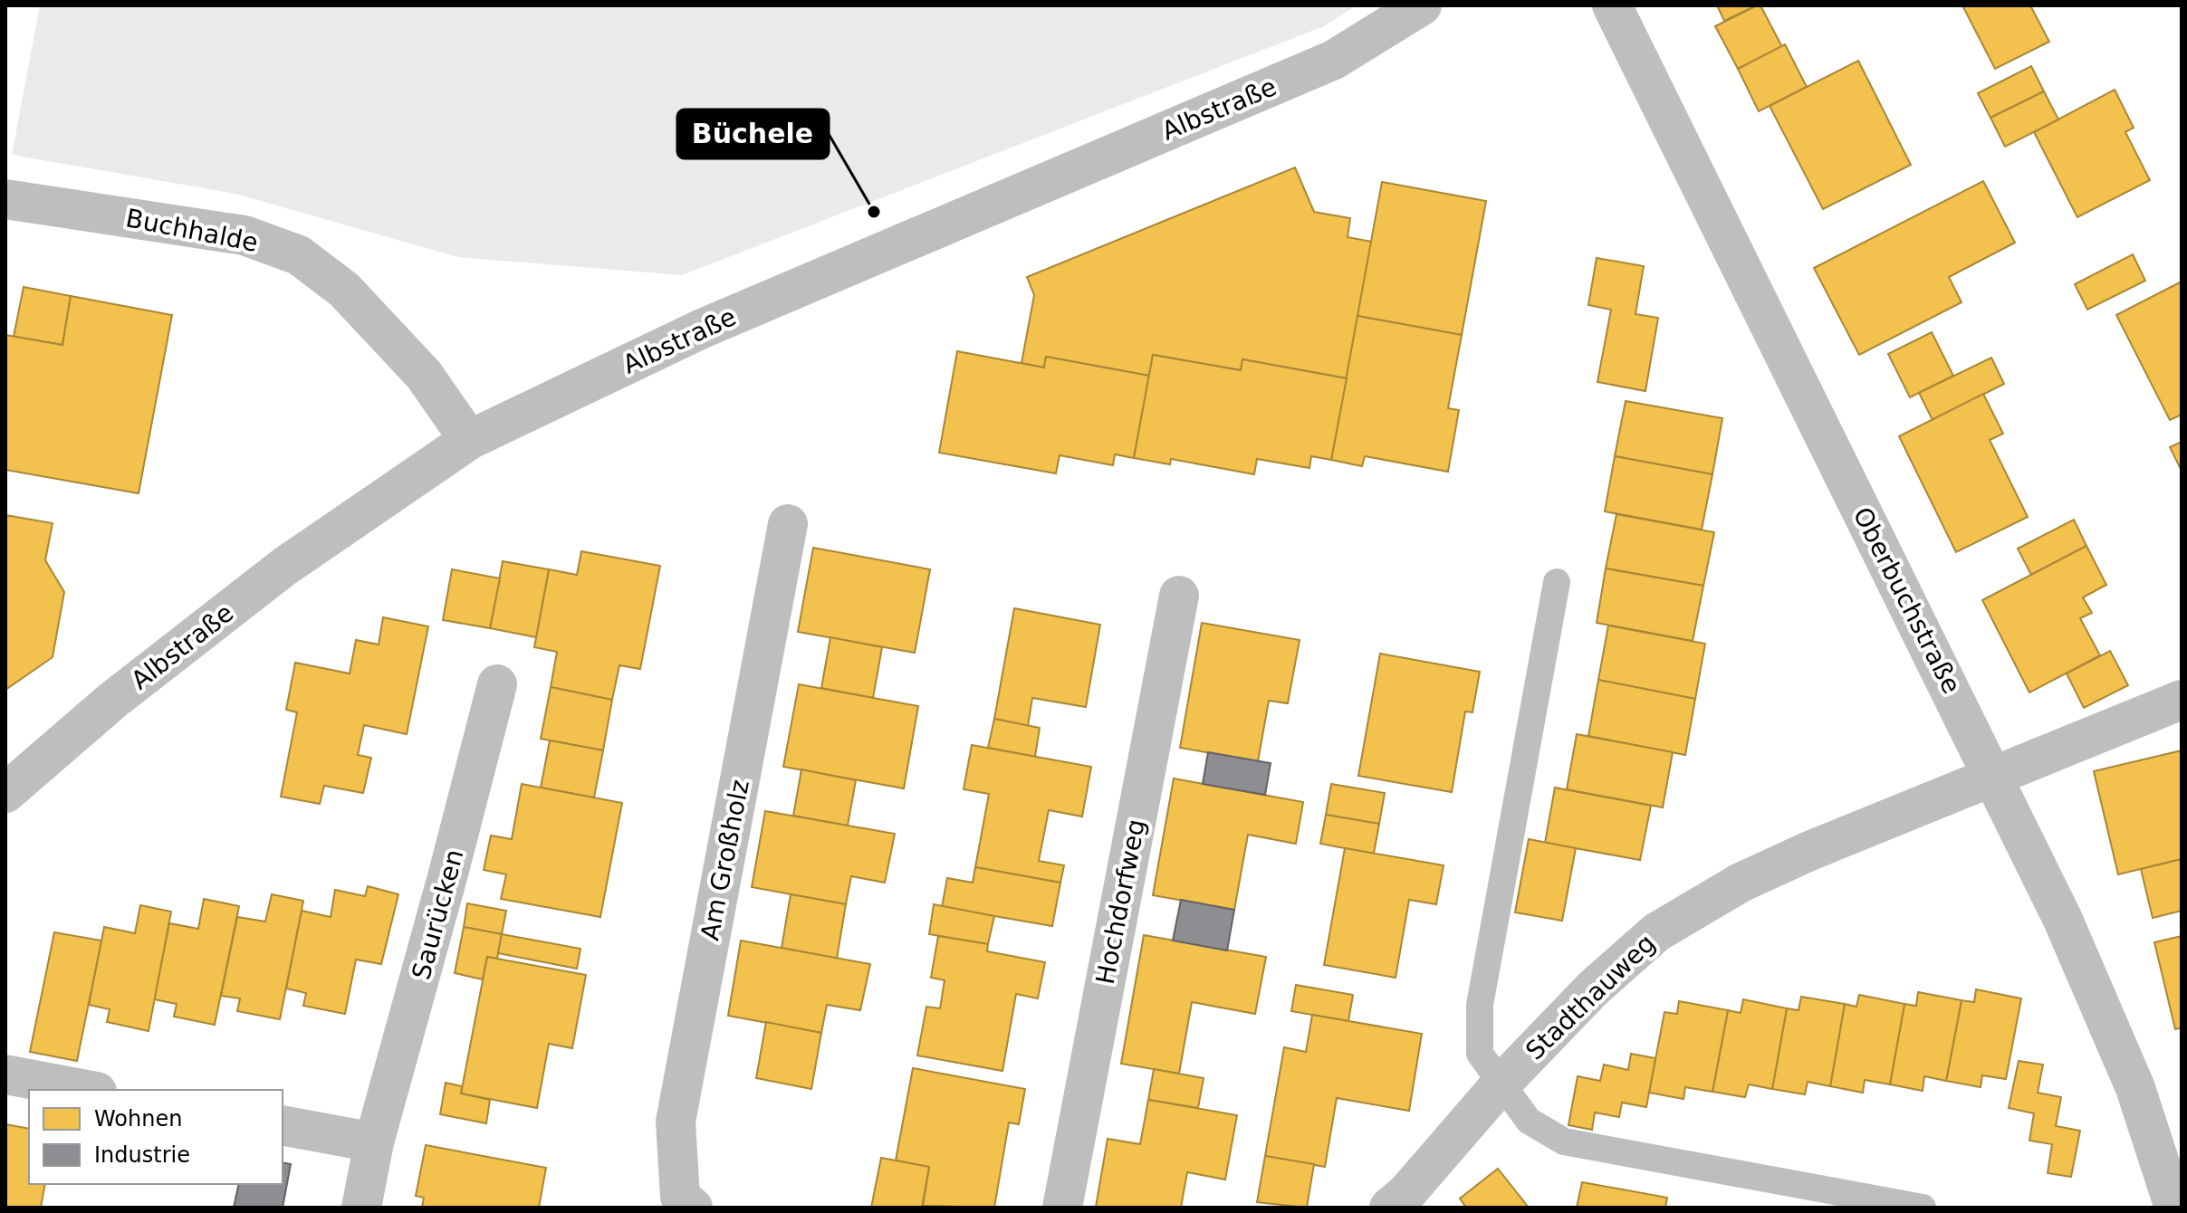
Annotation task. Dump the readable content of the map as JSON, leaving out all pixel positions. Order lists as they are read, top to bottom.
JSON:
{
  "streets": {
    "street": [
      "Albstraße",
      "Buchhalde",
      "Oberbuchstraße",
      "Am Großholz",
      "Hochdorfweg",
      "Saurücken",
      "Stadthauweg"
    ]
  },
  "crossings": [
    ["Albstraße", "Buchhalde"],
    ["Oberbuchstraße", "Stadthauweg"]
  ],
  "places": ["Büchele"],
  "legend": ["Wohnen", "Industrie"]
}
